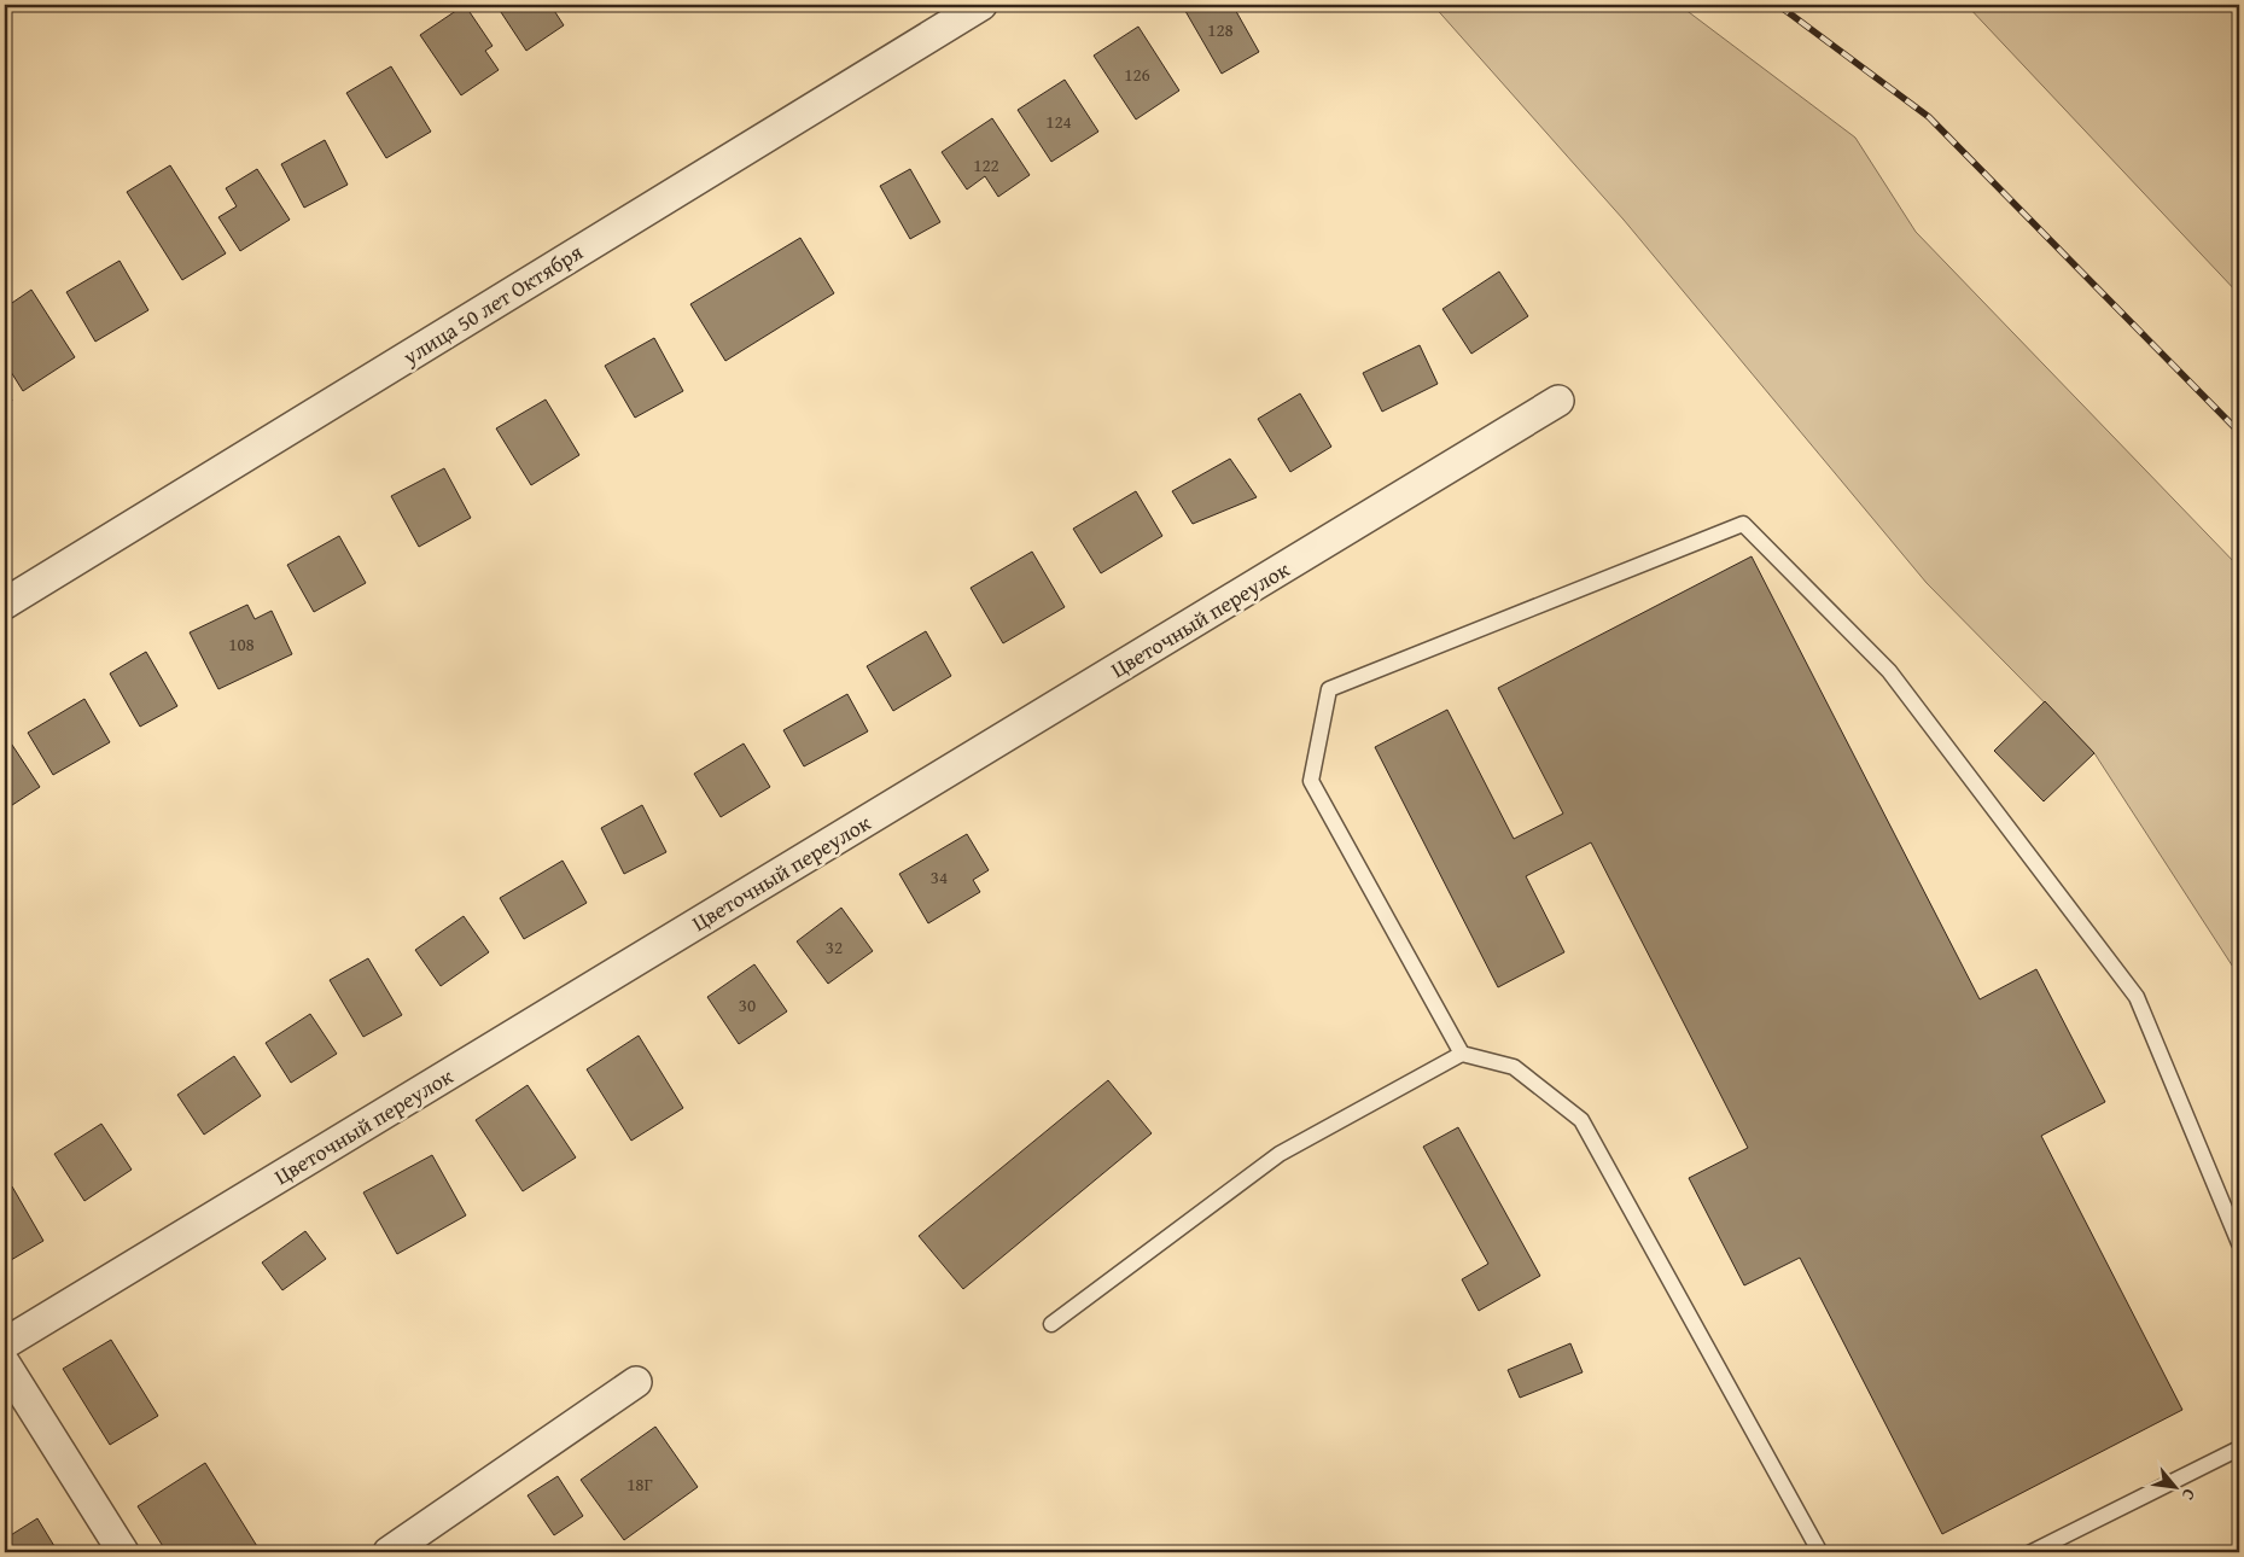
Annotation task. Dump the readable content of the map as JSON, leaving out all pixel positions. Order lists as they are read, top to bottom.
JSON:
{
  "streets": {
    "street": ["улица 50 лет Октября", "Цветочный переулок"]
  },
  "house_numbers": [
    "128",
    "126",
    "124",
    "122",
    "108",
    "34",
    "32",
    "30",
    "18Г"
  ],
  "north": "bottom right"
}
